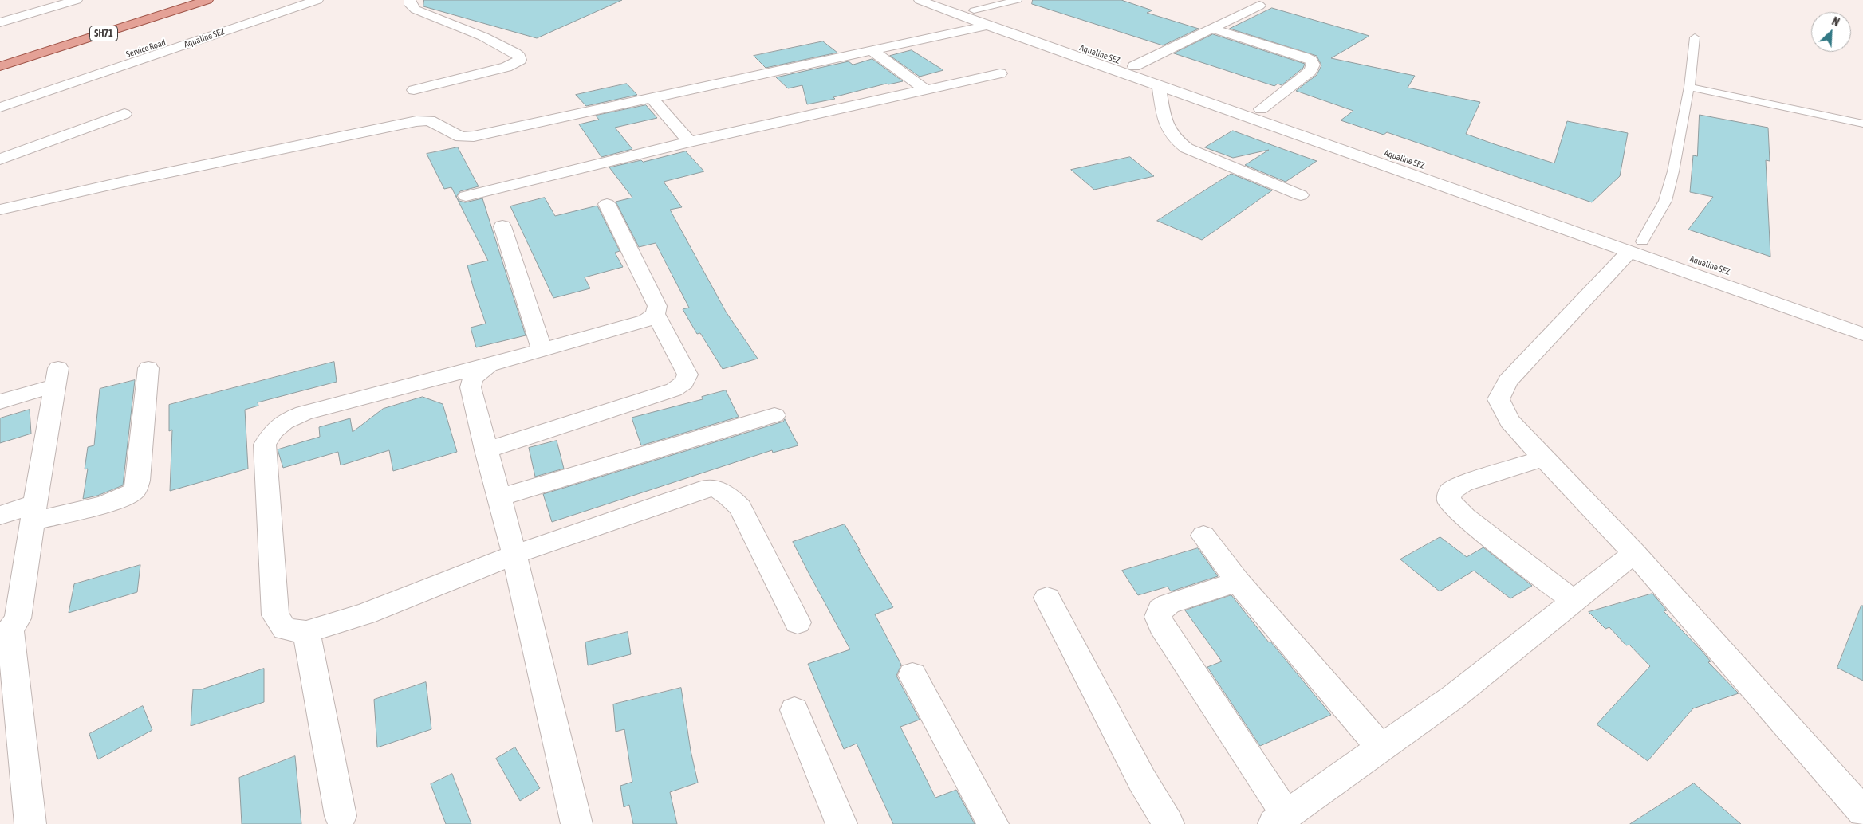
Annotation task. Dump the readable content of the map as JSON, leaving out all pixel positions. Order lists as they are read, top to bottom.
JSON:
{
  "streets": {
    "main road": ["SH71"],
    "street": ["Aqualine SEZ", "Service Road"]
  },
  "north": "top right"
}
